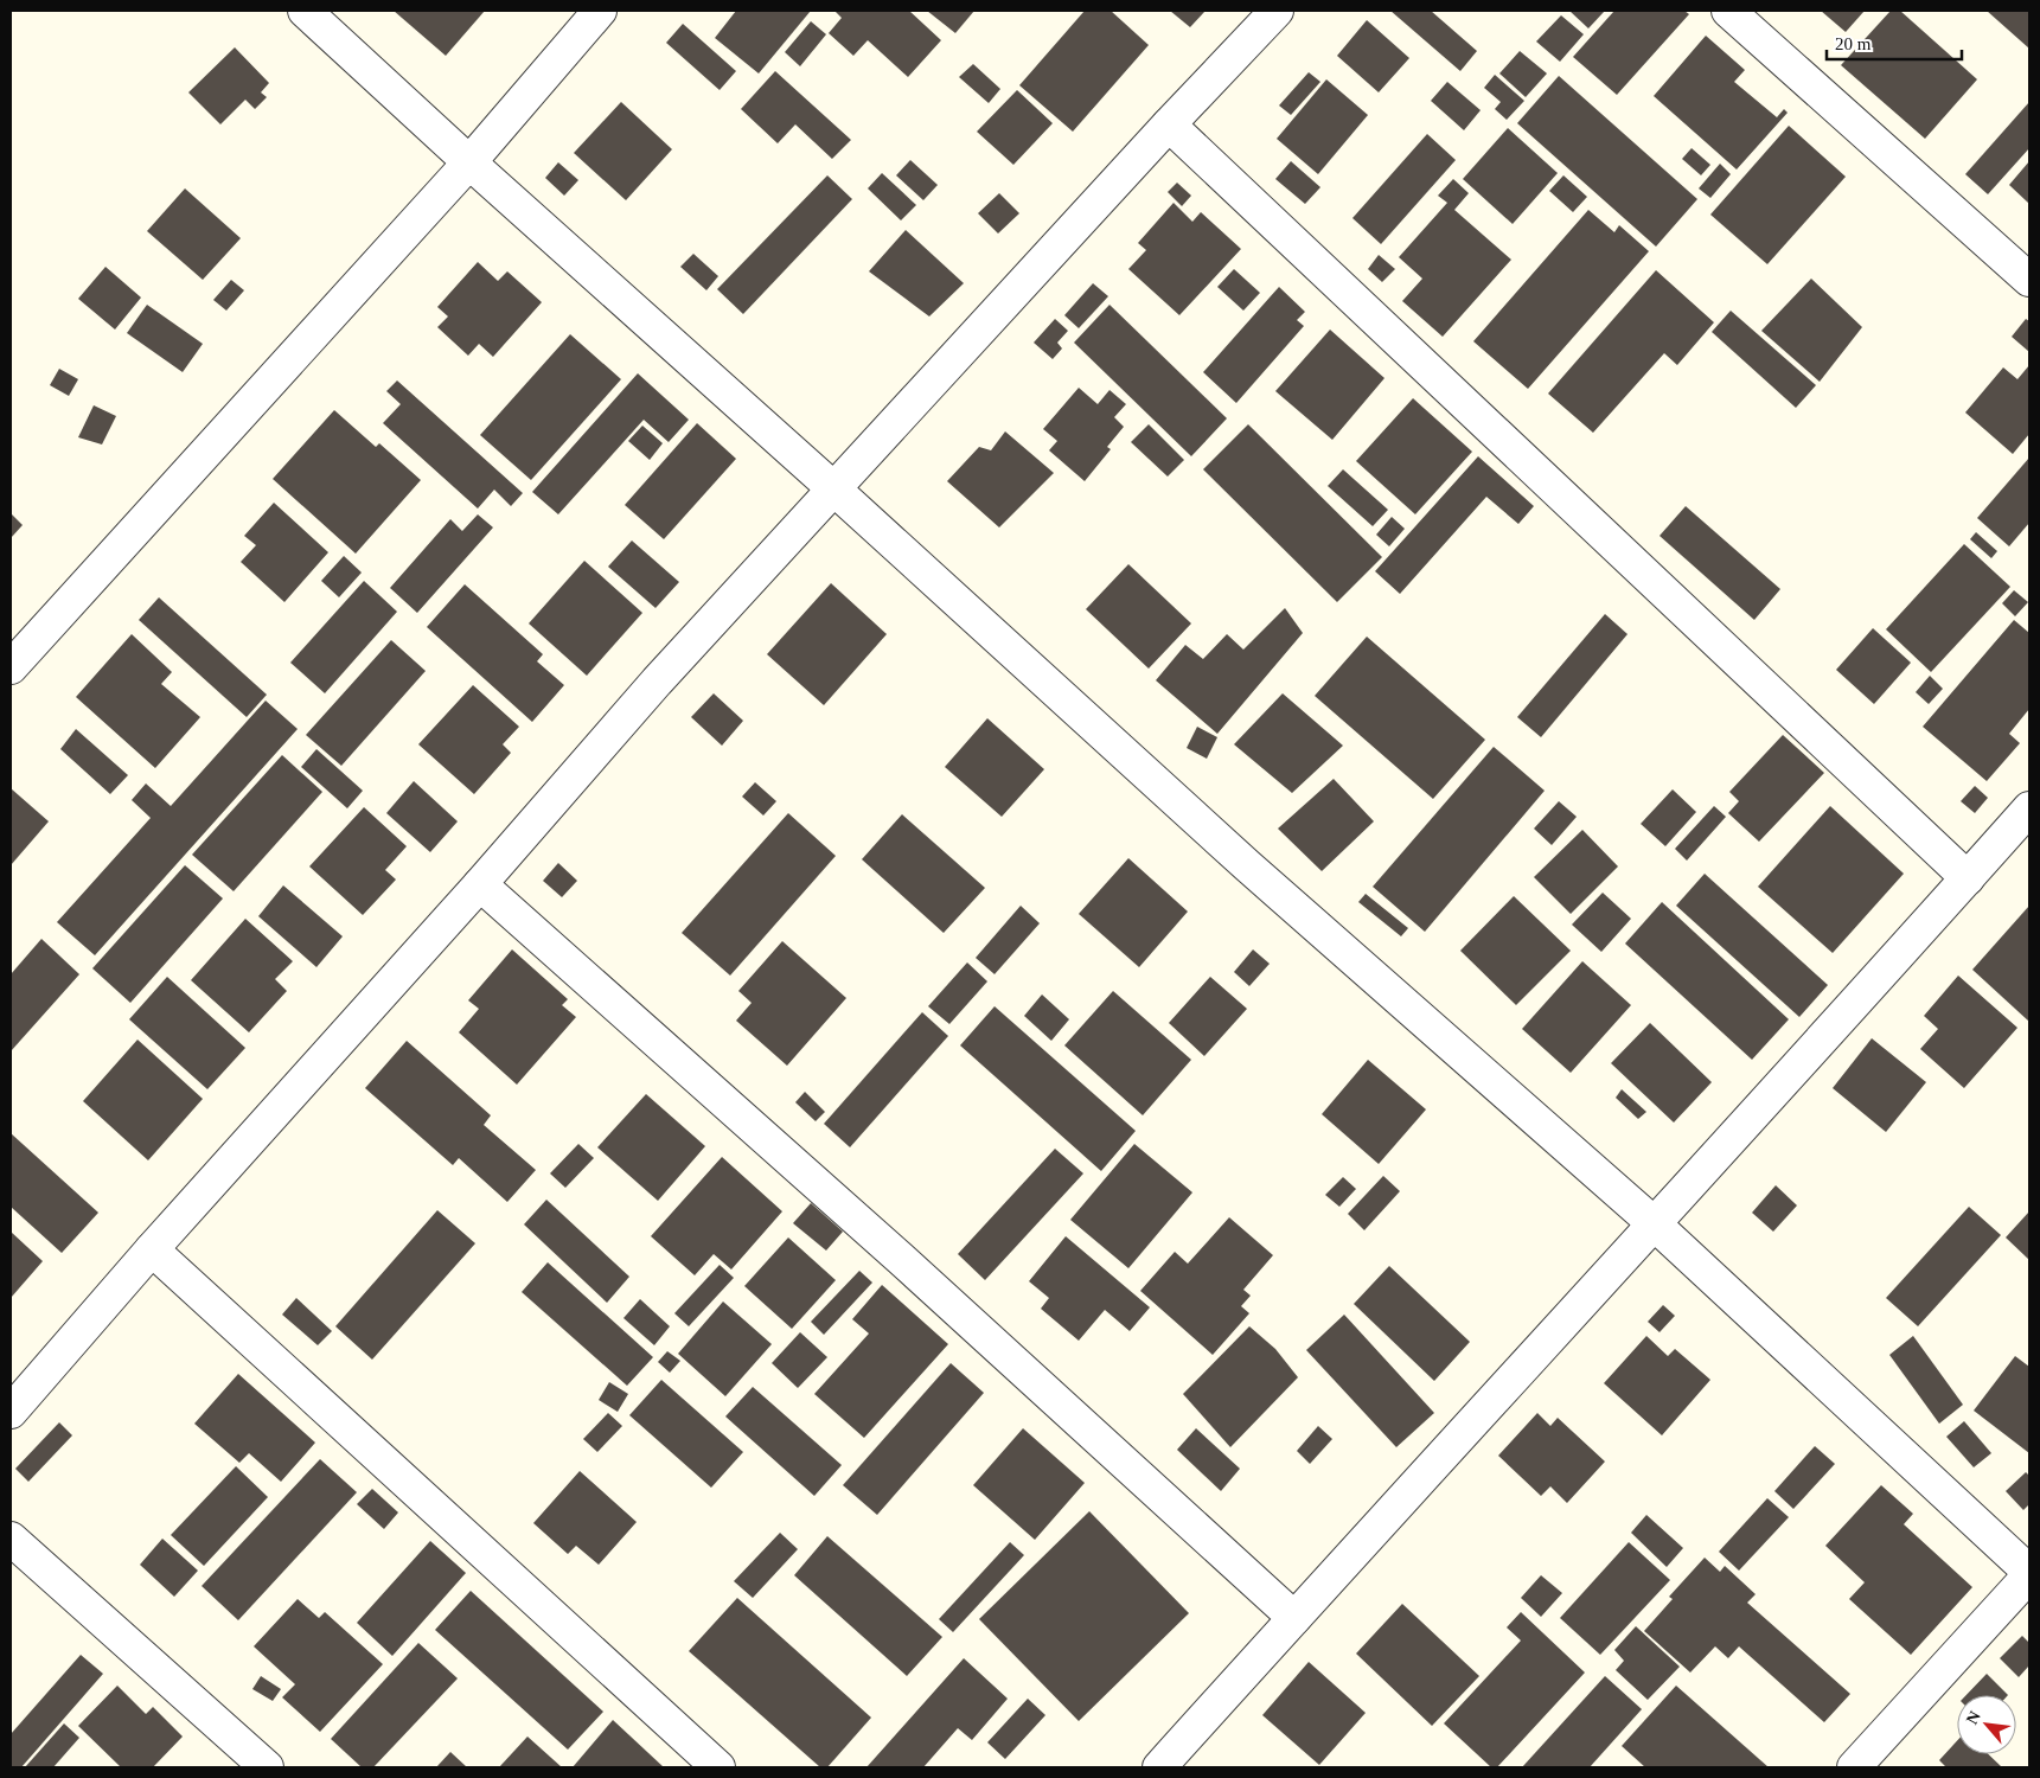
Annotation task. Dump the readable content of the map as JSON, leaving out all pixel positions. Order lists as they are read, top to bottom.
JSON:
{
  "scale_bar": "20 m",
  "north": "top left"
}
